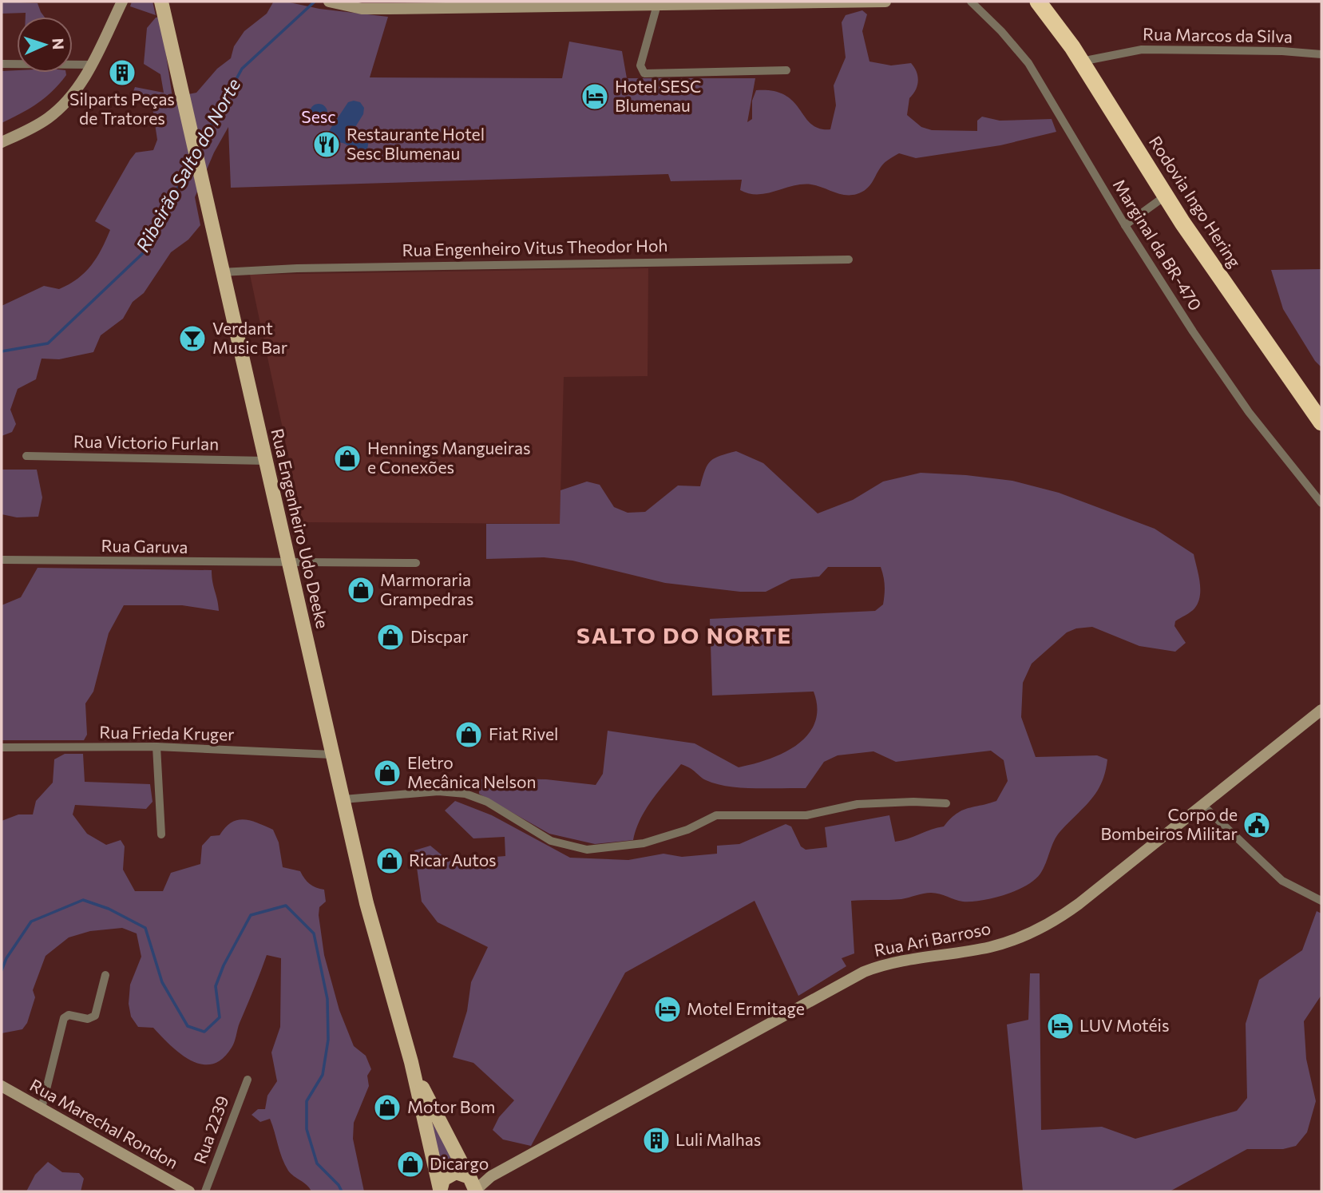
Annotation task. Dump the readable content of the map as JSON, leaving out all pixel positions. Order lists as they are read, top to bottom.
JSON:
{
  "streets": {
    "highway": ["Rodovia Ingo Hering"],
    "main road": ["Rua Engenheiro Udo Deeke"],
    "street": [
      "Rua Marcos da Silva",
      "Marginal da BR-470",
      "Rua Engenheiro Vitus Theodor Hoh",
      "Rua Victorio Furlan",
      "Rua Garuva",
      "Rua Frieda Kruger",
      "Rua Ari Barroso",
      "Rua Marechal Rondon",
      "Rua 2239"
    ]
  },
  "crossings": [
    ["Rua Marcos da Silva", "Rodovia Ingo Hering"],
    ["Rua Engenheiro Vitus Theodor Hoh", "Rua Engenheiro Udo Deeke"],
    ["Rua Victorio Furlan", "Rua Engenheiro Udo Deeke"],
    ["Rua Engenheiro Udo Deeke", "Rua Garuva"],
    ["Rua Engenheiro Udo Deeke", "Rua Frieda Kruger"],
    ["Rua Engenheiro Udo Deeke", "Rua Ari Barroso"]
  ],
  "districts": ["SALTO DO NORTE"],
  "water": ["Ribeirão Salto do Norte"],
  "parks": ["Sesc"],
  "places": {
    "building": ["Silparts Peças de Tratores", "Luli Malhas"],
    "hotel": ["Hotel SESC Blumenau", "Motel Ermitage", "LUV Motéis"],
    "restaurant": ["Restaurante Hotel Sesc Blumenau"],
    "bar": ["Verdant Music Bar"],
    "shop": [
      "Hennings Mangueiras e Conexões",
      "Marmoraria Grampedras",
      "Discpar",
      "Fiat Rivel",
      "Eletro Mecânica Nelson",
      "Ricar Autos",
      "Motor Bom",
      "Dicargo"
    ],
    "public building": ["Corpo de Bombeiros Militar"]
  },
  "north": "right"
}
